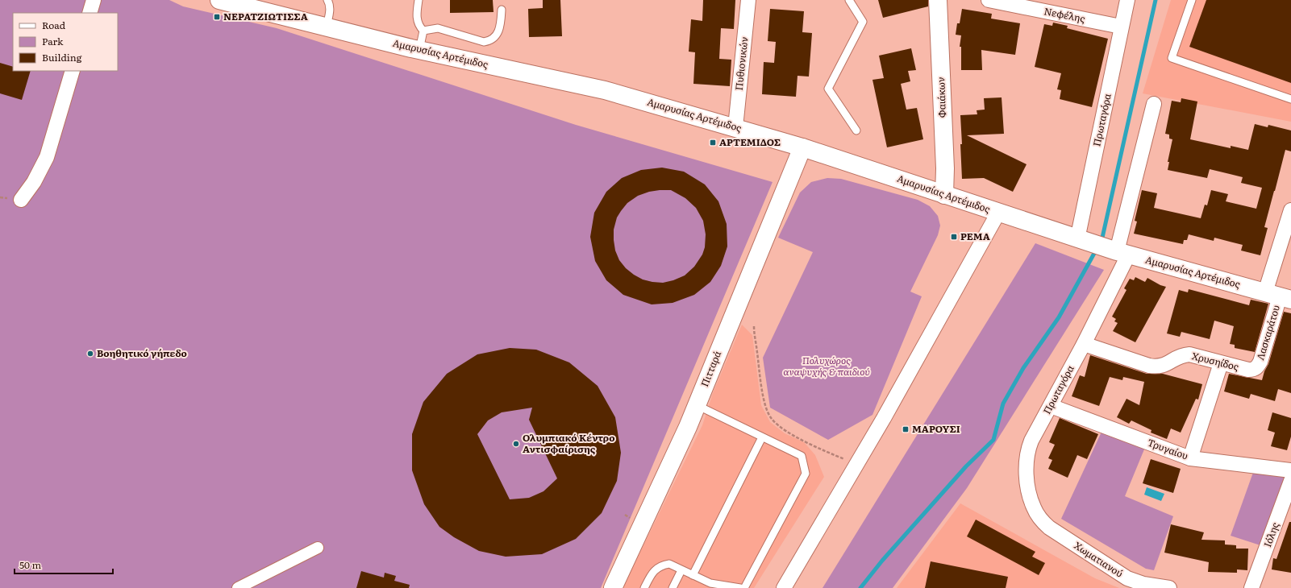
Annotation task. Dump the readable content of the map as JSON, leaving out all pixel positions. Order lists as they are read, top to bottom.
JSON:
{
  "streets": {
    "main road": ["Αμαρυσίας Αρτέμιδος", "Φαιάκων", "Πιτταρά"],
    "street": [
      "Νεφέλης",
      "Πυθιονικών",
      "Πρωταγόρα",
      "Λασκαράτου",
      "Χρυσηίδος",
      "Τρυγαίου",
      "Ιόλης",
      "Χωματιανού"
    ]
  },
  "crossings": [
    ["Νεφέλης", "Πρωταγόρα"],
    ["Αμαρυσίας Αρτέμιδος", "Πυθιονικών"],
    ["Αμαρυσίας Αρτέμιδος", "Φαιάκων"],
    ["Αμαρυσίας Αρτέμιδος", "Πρωταγόρα"],
    ["Αμαρυσίας Αρτέμιδος", "Λασκαράτου"],
    ["Αμαρυσίας Αρτέμιδος", "Πιτταρά"],
    ["Πρωταγόρα", "Χρυσηίδος"],
    ["Πρωταγόρα", "Τρυγαίου"],
    ["Πρωταγόρα", "Χωματιανού"],
    ["Λασκαράτου", "Χρυσηίδος"]
  ],
  "parks": ["Πολυχώρος αναψυχής & παιδιού"],
  "places": {
    "transit": [
      "ΝΕΡΑΤΖΙΩΤΙΣΣΑ",
      "ΑΡΤΕΜΙΔΟΣ",
      "ΡΕΜΑ",
      "ΜΑΡΟΥΣΙ"
    ],
    "other": ["Βοηθητικό γήπεδο", "Ολυμπιακό Κέντρο Αντισφαίρισης"]
  },
  "legend": ["Road", "Park", "Building"],
  "scale_bar": "50 m"
}
